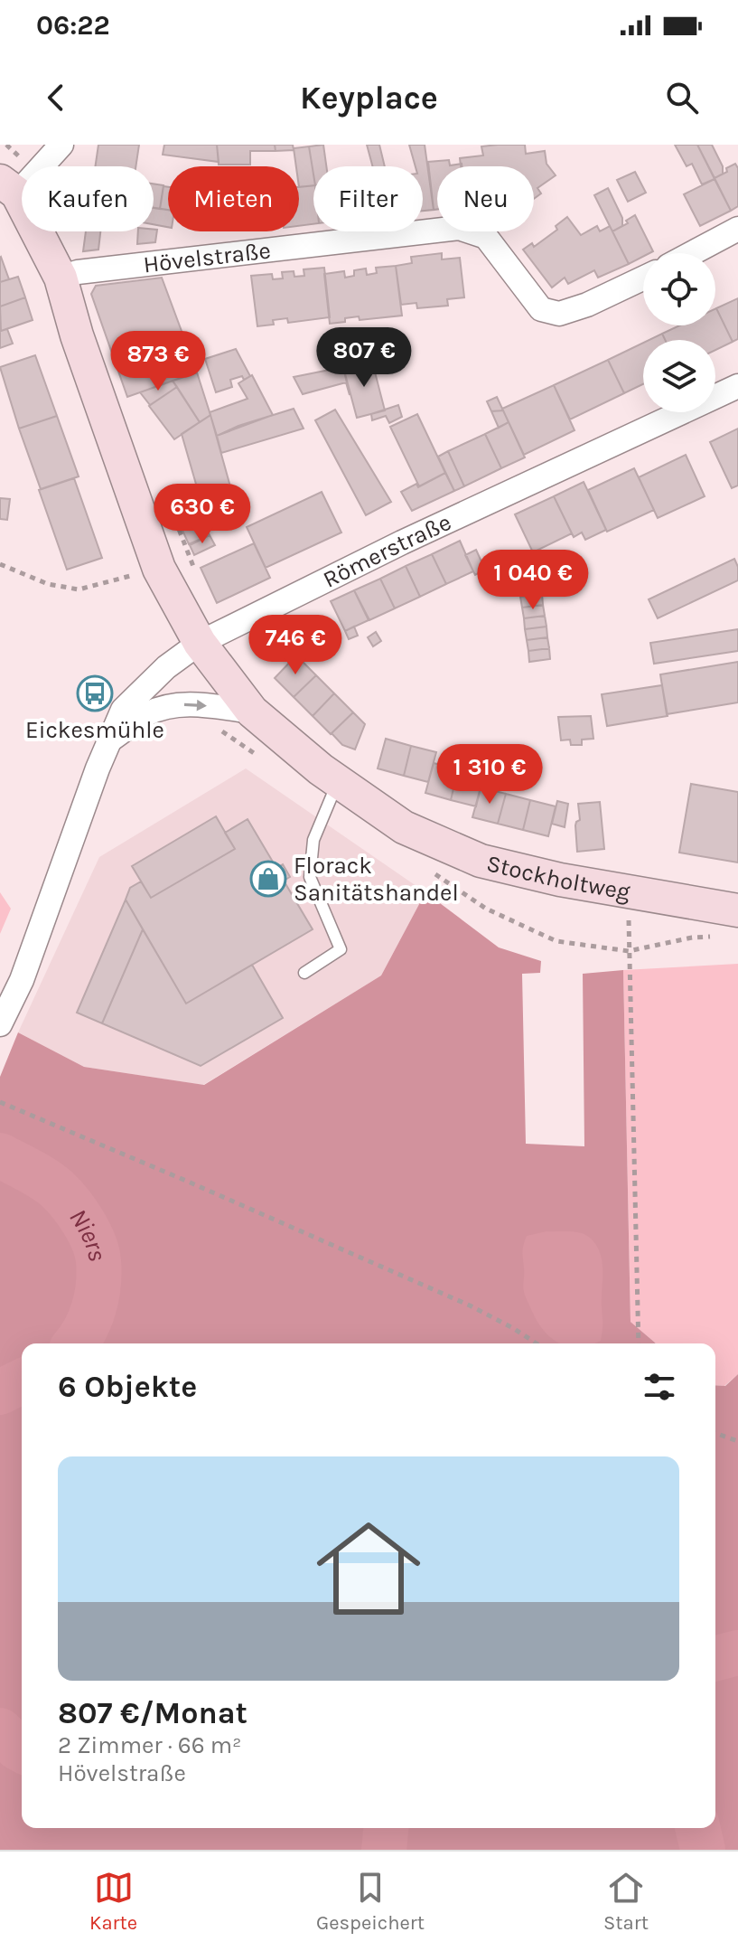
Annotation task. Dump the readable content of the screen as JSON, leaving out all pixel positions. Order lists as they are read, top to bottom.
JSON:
{
  "streets": {
    "main road": ["Stockholtweg"],
    "street": ["Hövelstraße", "Römerstraße"]
  },
  "crossings": [
    ["Hövelstraße", "Stockholtweg"],
    ["Römerstraße", "Stockholtweg"]
  ],
  "water": ["Niers"],
  "places": {
    "bus stop": ["Eickesmühle"],
    "shop": ["Florack Sanitätshandel"]
  },
  "page": {
    "status": "06:22",
    "header": "Keyplace",
    "chip": [
      "Kaufen",
      "Mieten",
      "Filter",
      "Neu"
    ],
    "price": [
      "807 €",
      "873 €",
      "630 €",
      "1 040 €",
      "746 €",
      "1 310 €"
    ],
    "heading": "6 Objekte",
    "list": [
      {
        "name": "807 €/Monat",
        "note": "2 Zimmer · 66 m² · Hövelstraße"
      }
    ],
    "tabs": ["Karte", "Gespeichert", "Start"]
  }
}
